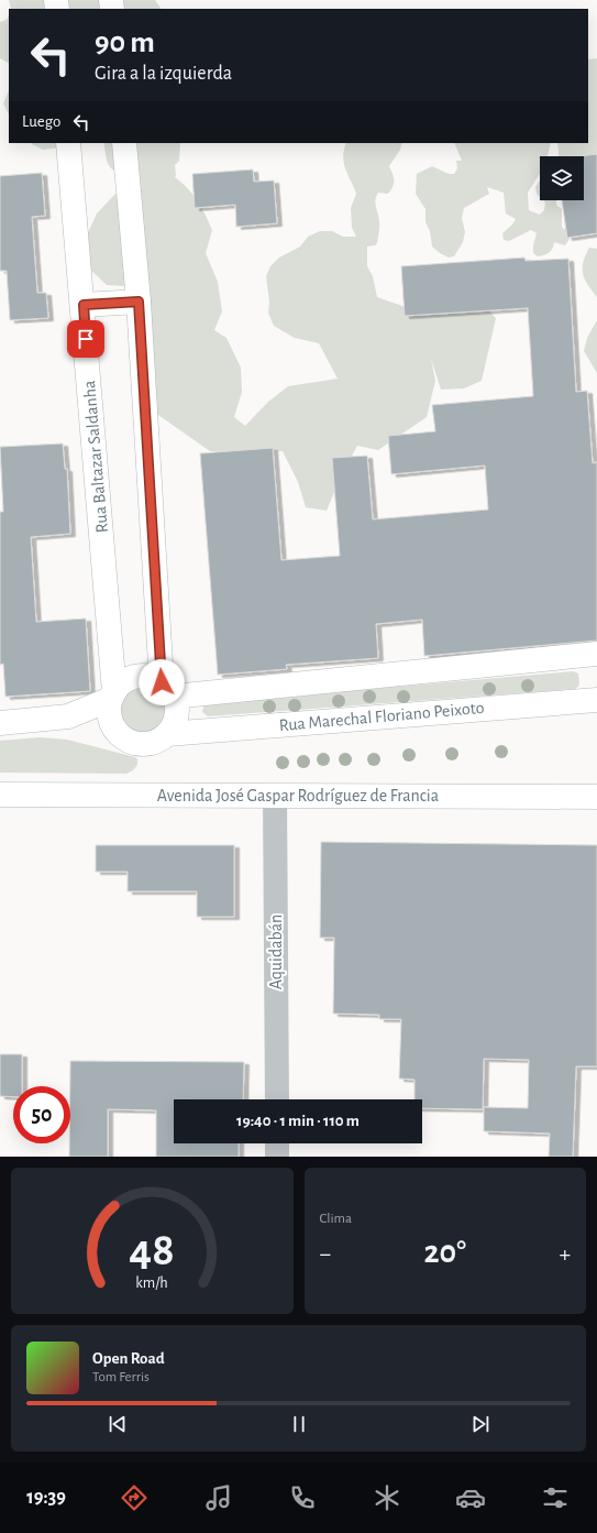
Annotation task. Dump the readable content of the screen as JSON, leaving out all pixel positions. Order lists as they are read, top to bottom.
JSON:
{
  "streets": {
    "main road": ["Rua Baltazar Saldanha", "Rua Marechal Floriano Peixoto", "Avenida José Gaspar Rodríguez de Francia"],
    "street": ["Aquidabán"]
  },
  "crossings": [
    ["Rua Baltazar Saldanha", "Rua Marechal Floriano Peixoto"],
    ["Avenida José Gaspar Rodríguez de Francia", "Aquidabán"]
  ],
  "page": {
    "turn": ["90 m", "Gira a la izquierda"],
    "then": "Luego",
    "limit": "50",
    "trip": "19:40 · 1 min · 110 m",
    "tile": "Clima",
    "heat": ["−", "20°", "+"],
    "song": ["Open Road", "Tom Ferris"],
    "tabs": "19:39",
    "gauge": ["48", "km/h"]
  }
}
